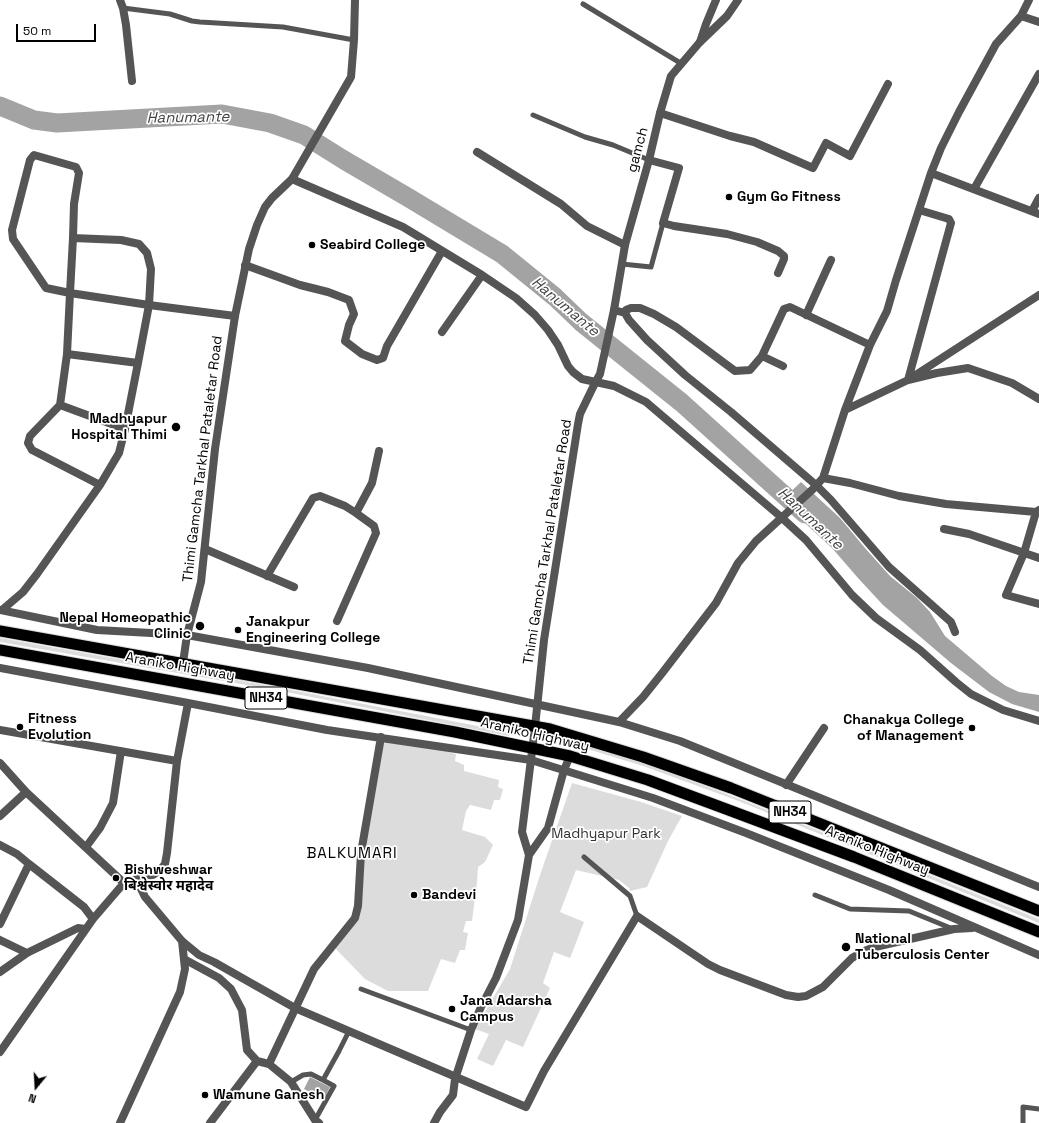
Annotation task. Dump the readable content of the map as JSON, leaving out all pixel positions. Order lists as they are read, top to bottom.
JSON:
{
  "streets": {
    "highway": ["Araniko Highway", "NH34"],
    "street": ["gamch", "Thimi Gamcha Tarkhal Pataletar Road"]
  },
  "crossings": [
    ["gamch", "Thimi Gamcha Tarkhal Pataletar Road"],
    ["Thimi Gamcha Tarkhal Pataletar Road", "Araniko Highway"]
  ],
  "districts": ["BALKUMARI"],
  "water": ["Hanumante"],
  "parks": ["Madhyapur Park"],
  "places": [
    "Gym Go Fitness",
    "Seabird College",
    "Madhyapur Hospital Thimi",
    "Nepal Homeopathic Clinic",
    "Janakpur Engineering College",
    "Fitness Evolution",
    "Chanakya College of Management",
    "Bishweshwar बिश्वेस्वोर महादेव",
    "Bandevi",
    "National Tuberculosis Center",
    "Jana Adarsha Campus",
    "Wamune Ganesh"
  ],
  "scale_bar": "50 m",
  "north": "bottom"
}
